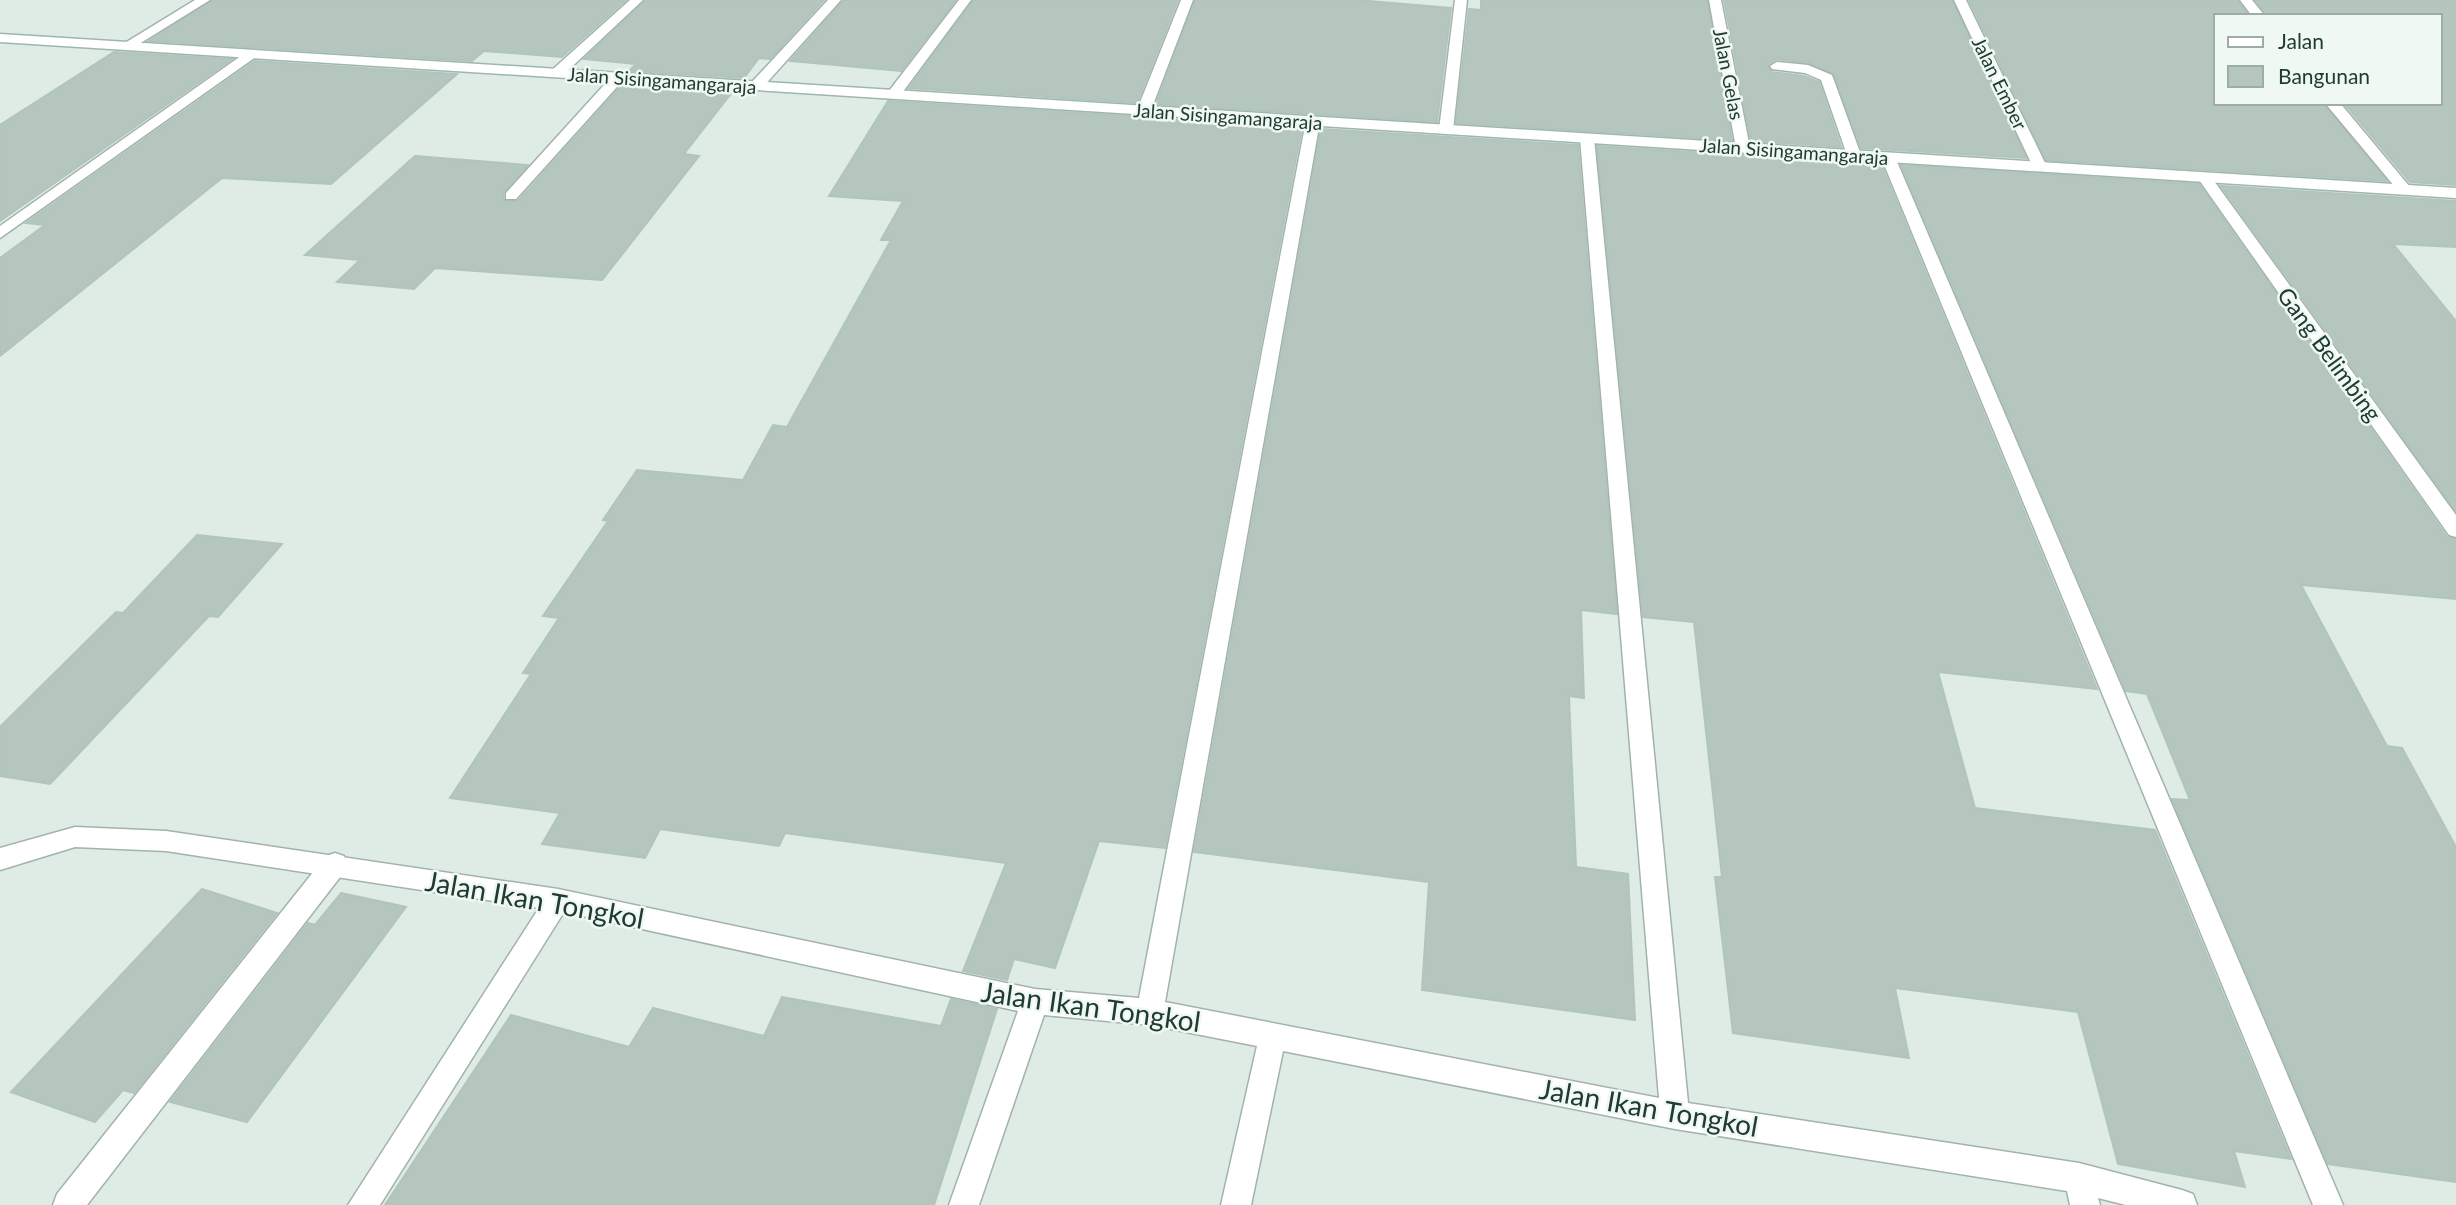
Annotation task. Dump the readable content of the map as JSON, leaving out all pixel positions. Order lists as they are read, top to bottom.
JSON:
{
  "streets": {
    "street": [
      "Jalan Gelas",
      "Jalan Sisingamangaraja",
      "Jalan Ember",
      "Gang Belimbing",
      "Jalan Ikan Tongkol"
    ]
  },
  "crossings": [
    ["Jalan Gelas", "Jalan Sisingamangaraja"],
    ["Jalan Sisingamangaraja", "Jalan Ember"],
    ["Jalan Sisingamangaraja", "Gang Belimbing"]
  ],
  "legend": ["Jalan", "Bangunan"]
}
